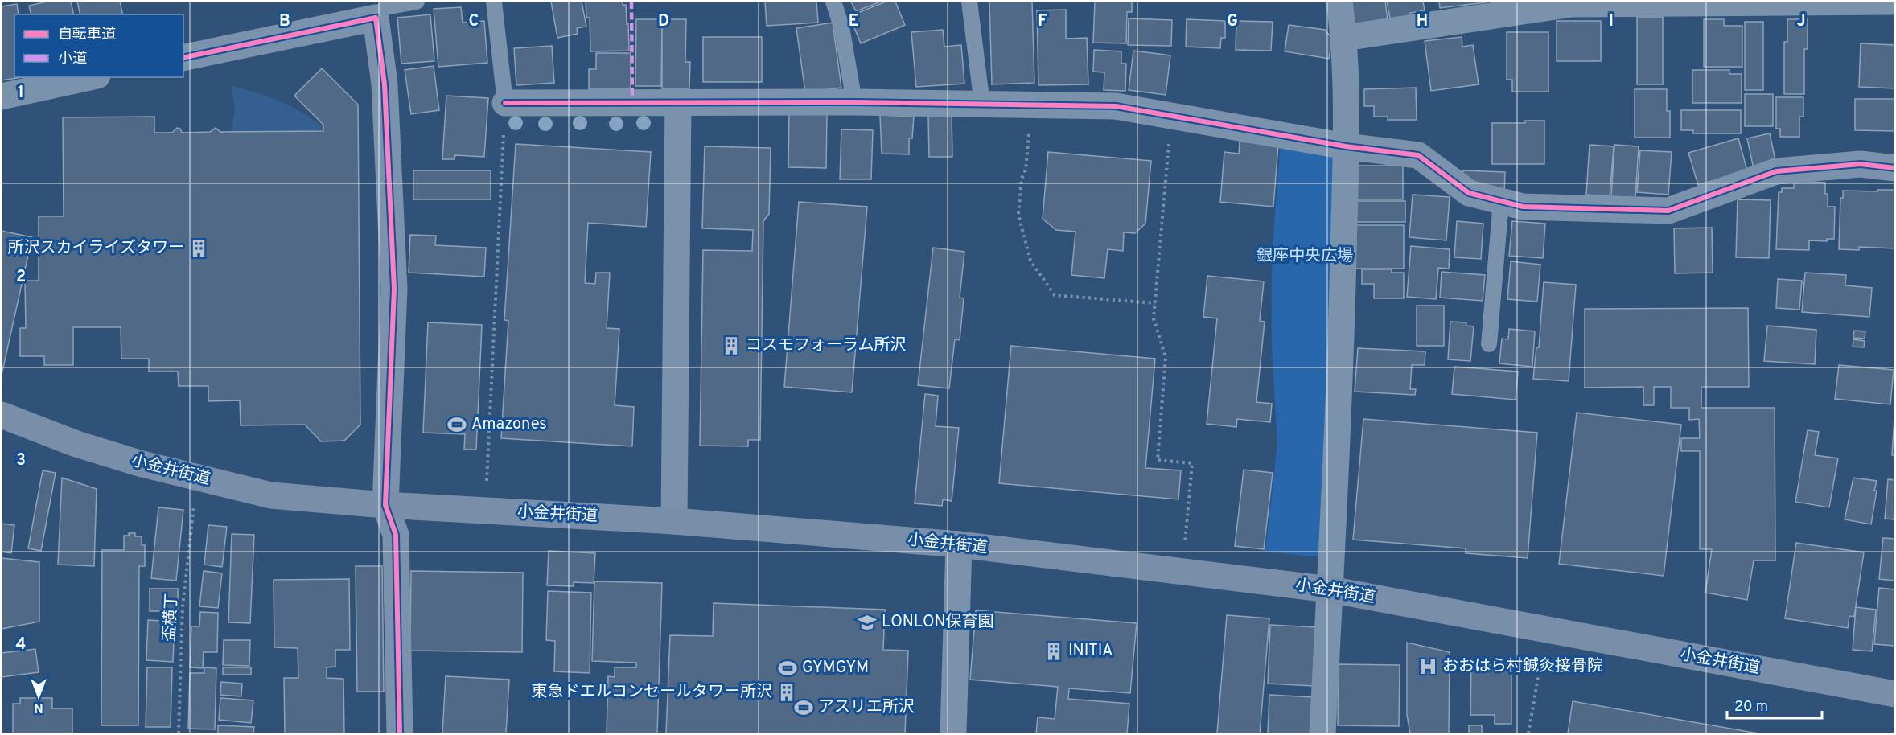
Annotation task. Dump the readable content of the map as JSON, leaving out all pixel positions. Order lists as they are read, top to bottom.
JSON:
{
  "streets": {
    "main road": ["小金井街道"],
    "path": ["盃横丁"]
  },
  "parks": ["銀座中央広場"],
  "places": {
    "building": [
      "所沢スカイライズタワー",
      "コスモフォーラム所沢",
      "INITIA",
      "東急ドエルコンセールタワー所沢"
    ],
    "sports": ["Amazones", "GYMGYM", "アスリエ所沢"],
    "school or university": ["LONLON保育園"],
    "hospital": ["おおはら村鍼灸接骨院"]
  },
  "legend": ["自転車道", "小道"],
  "scale_bar": "20 m",
  "north": "bottom",
  "grid": {
    "columns": [
      "B",
      "C",
      "D",
      "E",
      "F",
      "G",
      "H",
      "I",
      "J"
    ],
    "rows": [
      "1",
      "2",
      "3",
      "4"
    ]
  }
}
